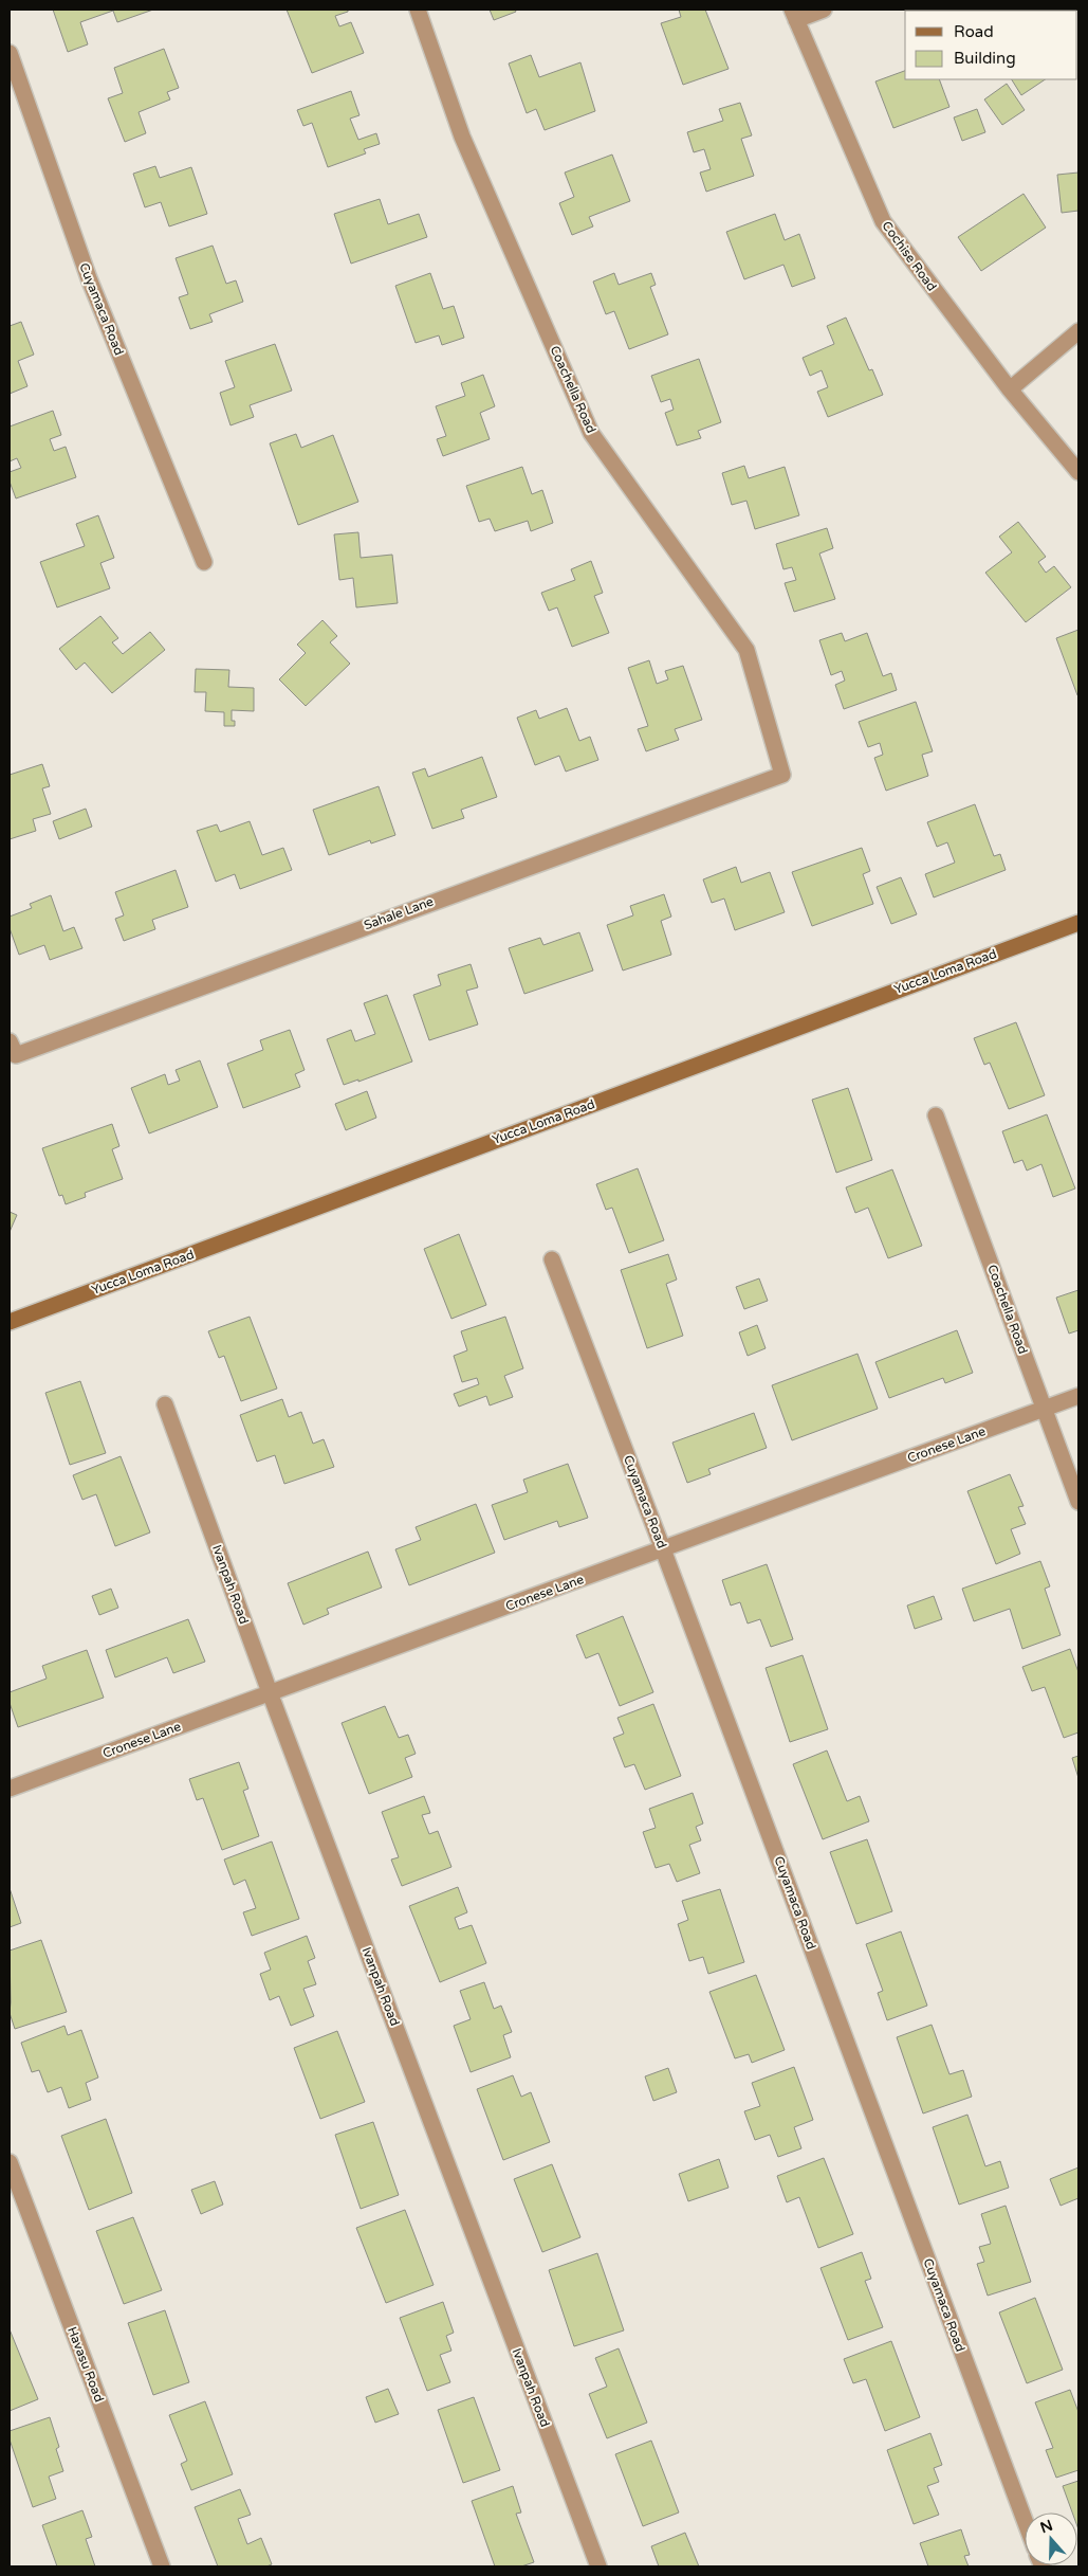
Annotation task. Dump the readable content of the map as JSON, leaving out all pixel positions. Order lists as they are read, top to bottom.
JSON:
{
  "streets": {
    "main road": ["Yucca Loma Road"],
    "street": [
      "Cochise Road",
      "Cuyamaca Road",
      "Coachella Road",
      "Sahale Lane",
      "Cronese Lane",
      "Ivanpah Road",
      "Havasu Road"
    ]
  },
  "crossings": [
    ["Cuyamaca Road", "Cronese Lane"],
    ["Coachella Road", "Sahale Lane"],
    ["Coachella Road", "Cronese Lane"],
    ["Cronese Lane", "Ivanpah Road"]
  ],
  "legend": ["Road", "Building"],
  "north": "top"
}
